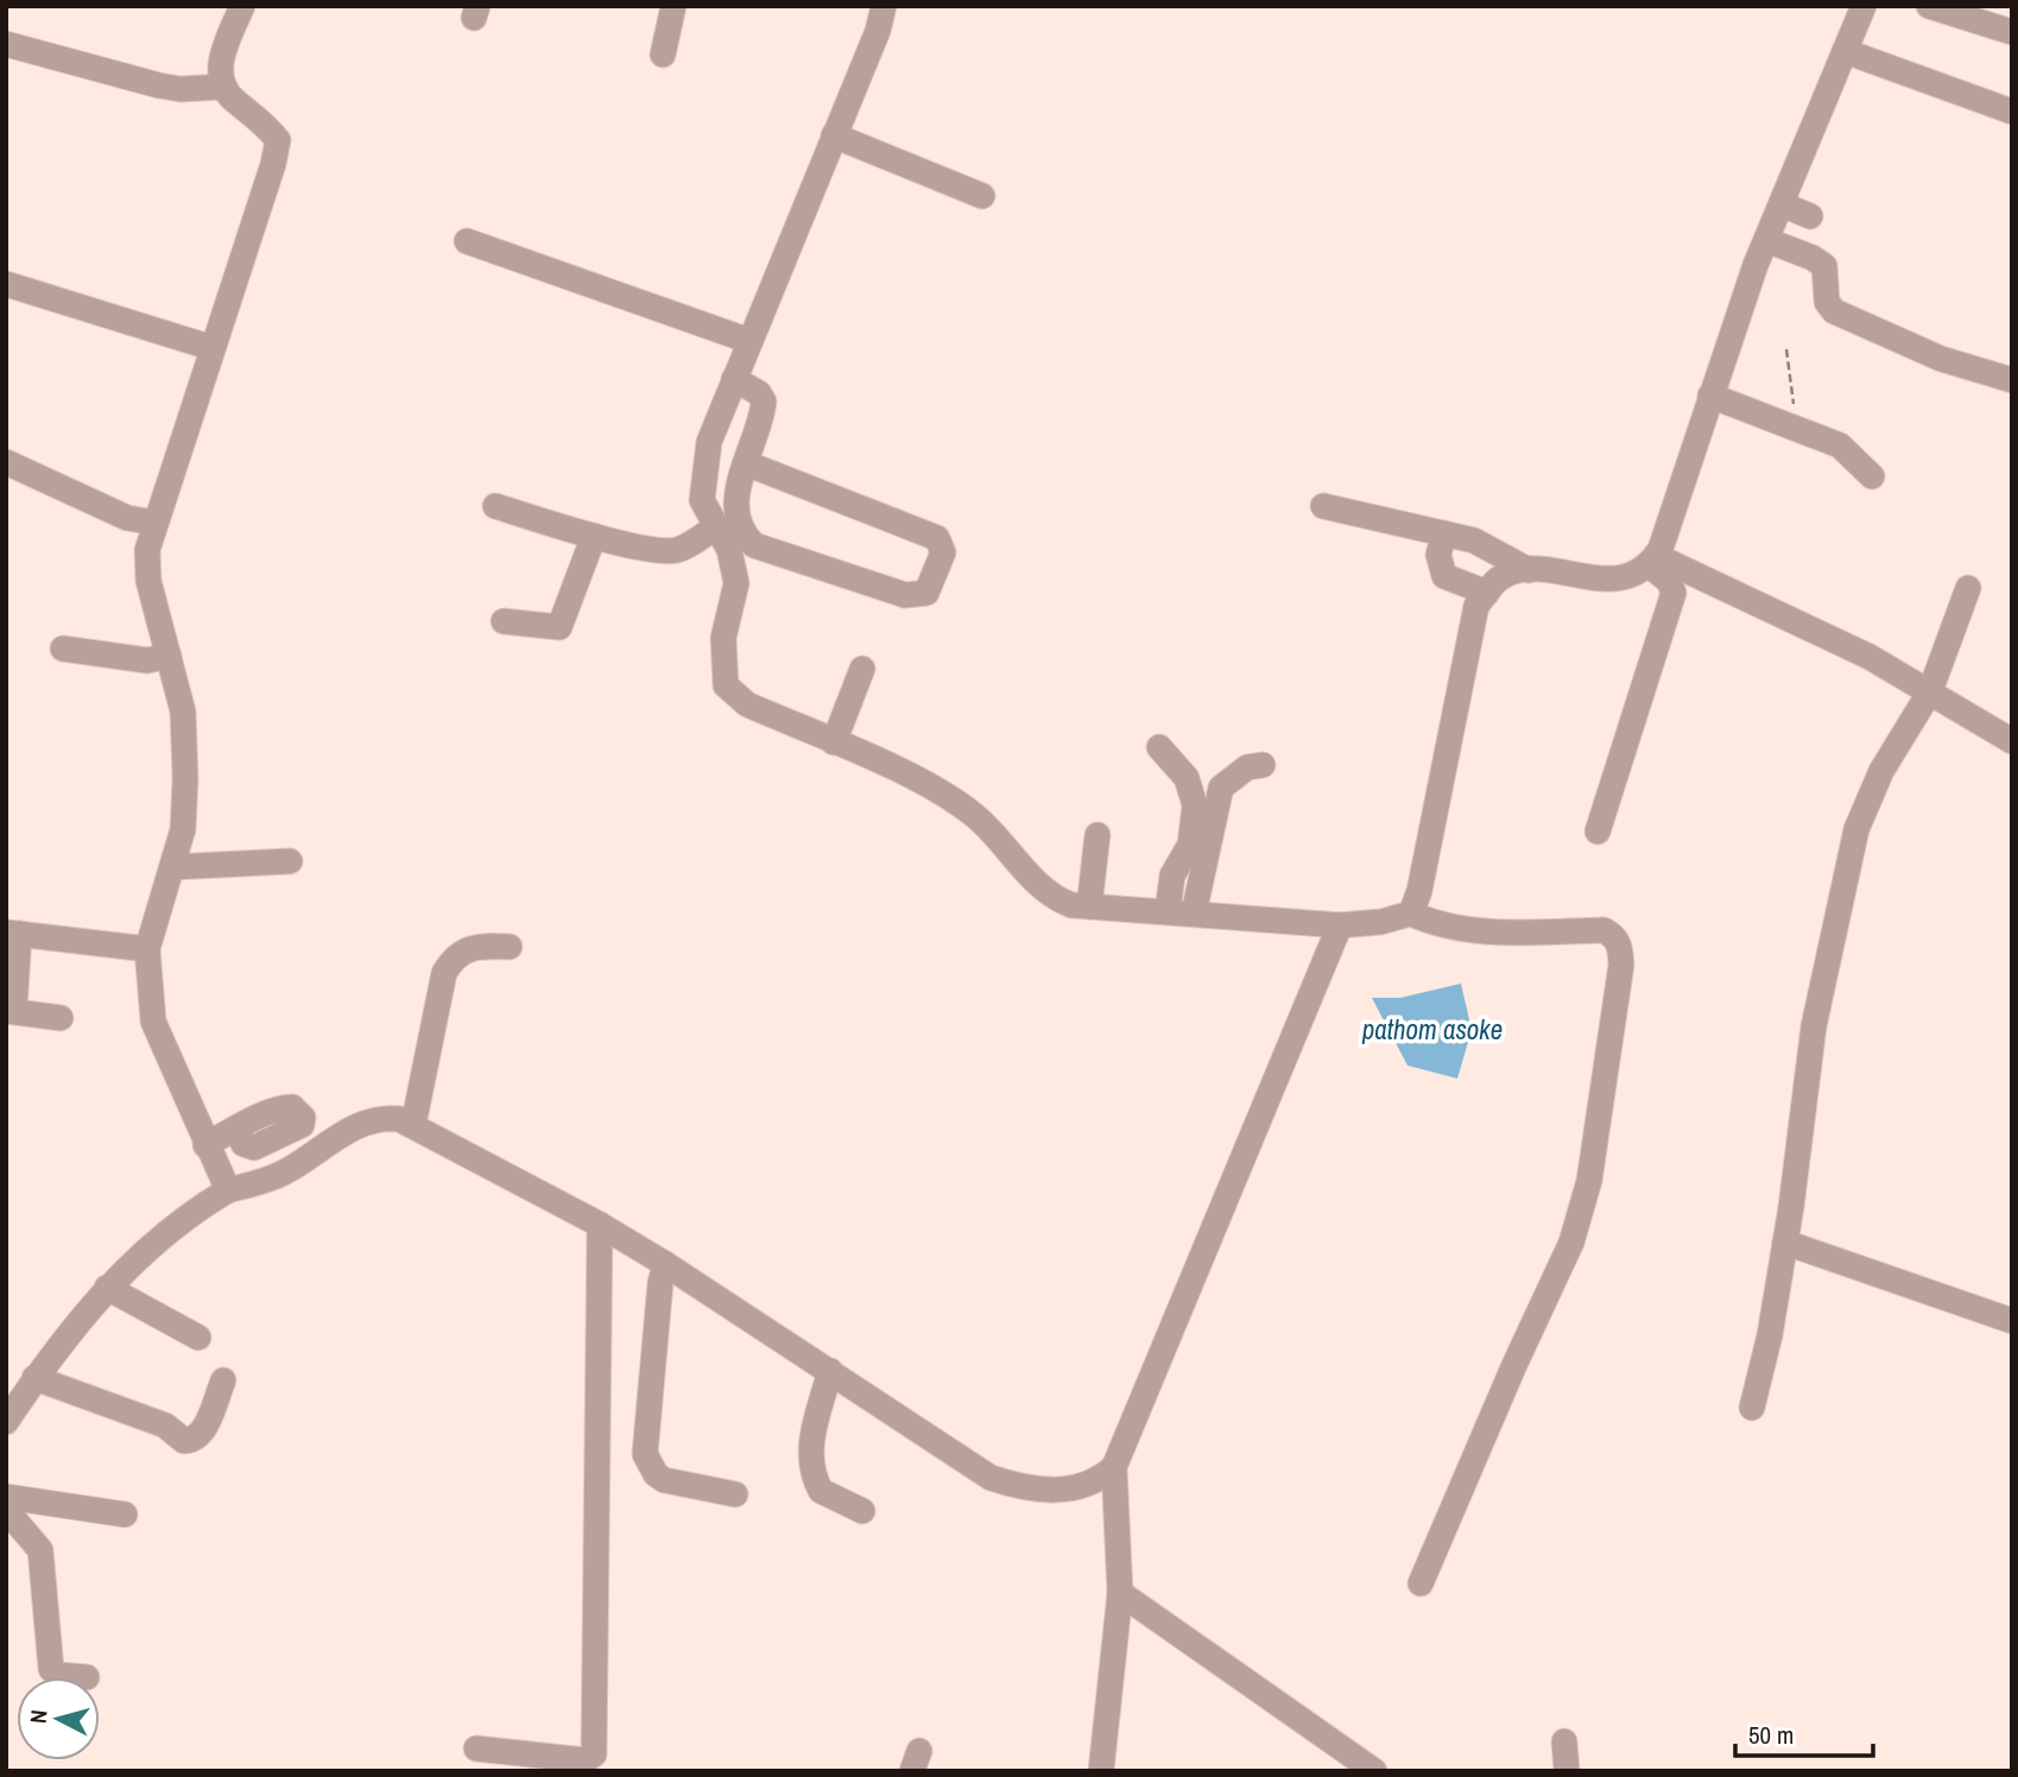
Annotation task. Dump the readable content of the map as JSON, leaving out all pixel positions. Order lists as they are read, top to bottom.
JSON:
{
  "water": ["pathom asoke"],
  "scale_bar": "50 m",
  "north": "left"
}
